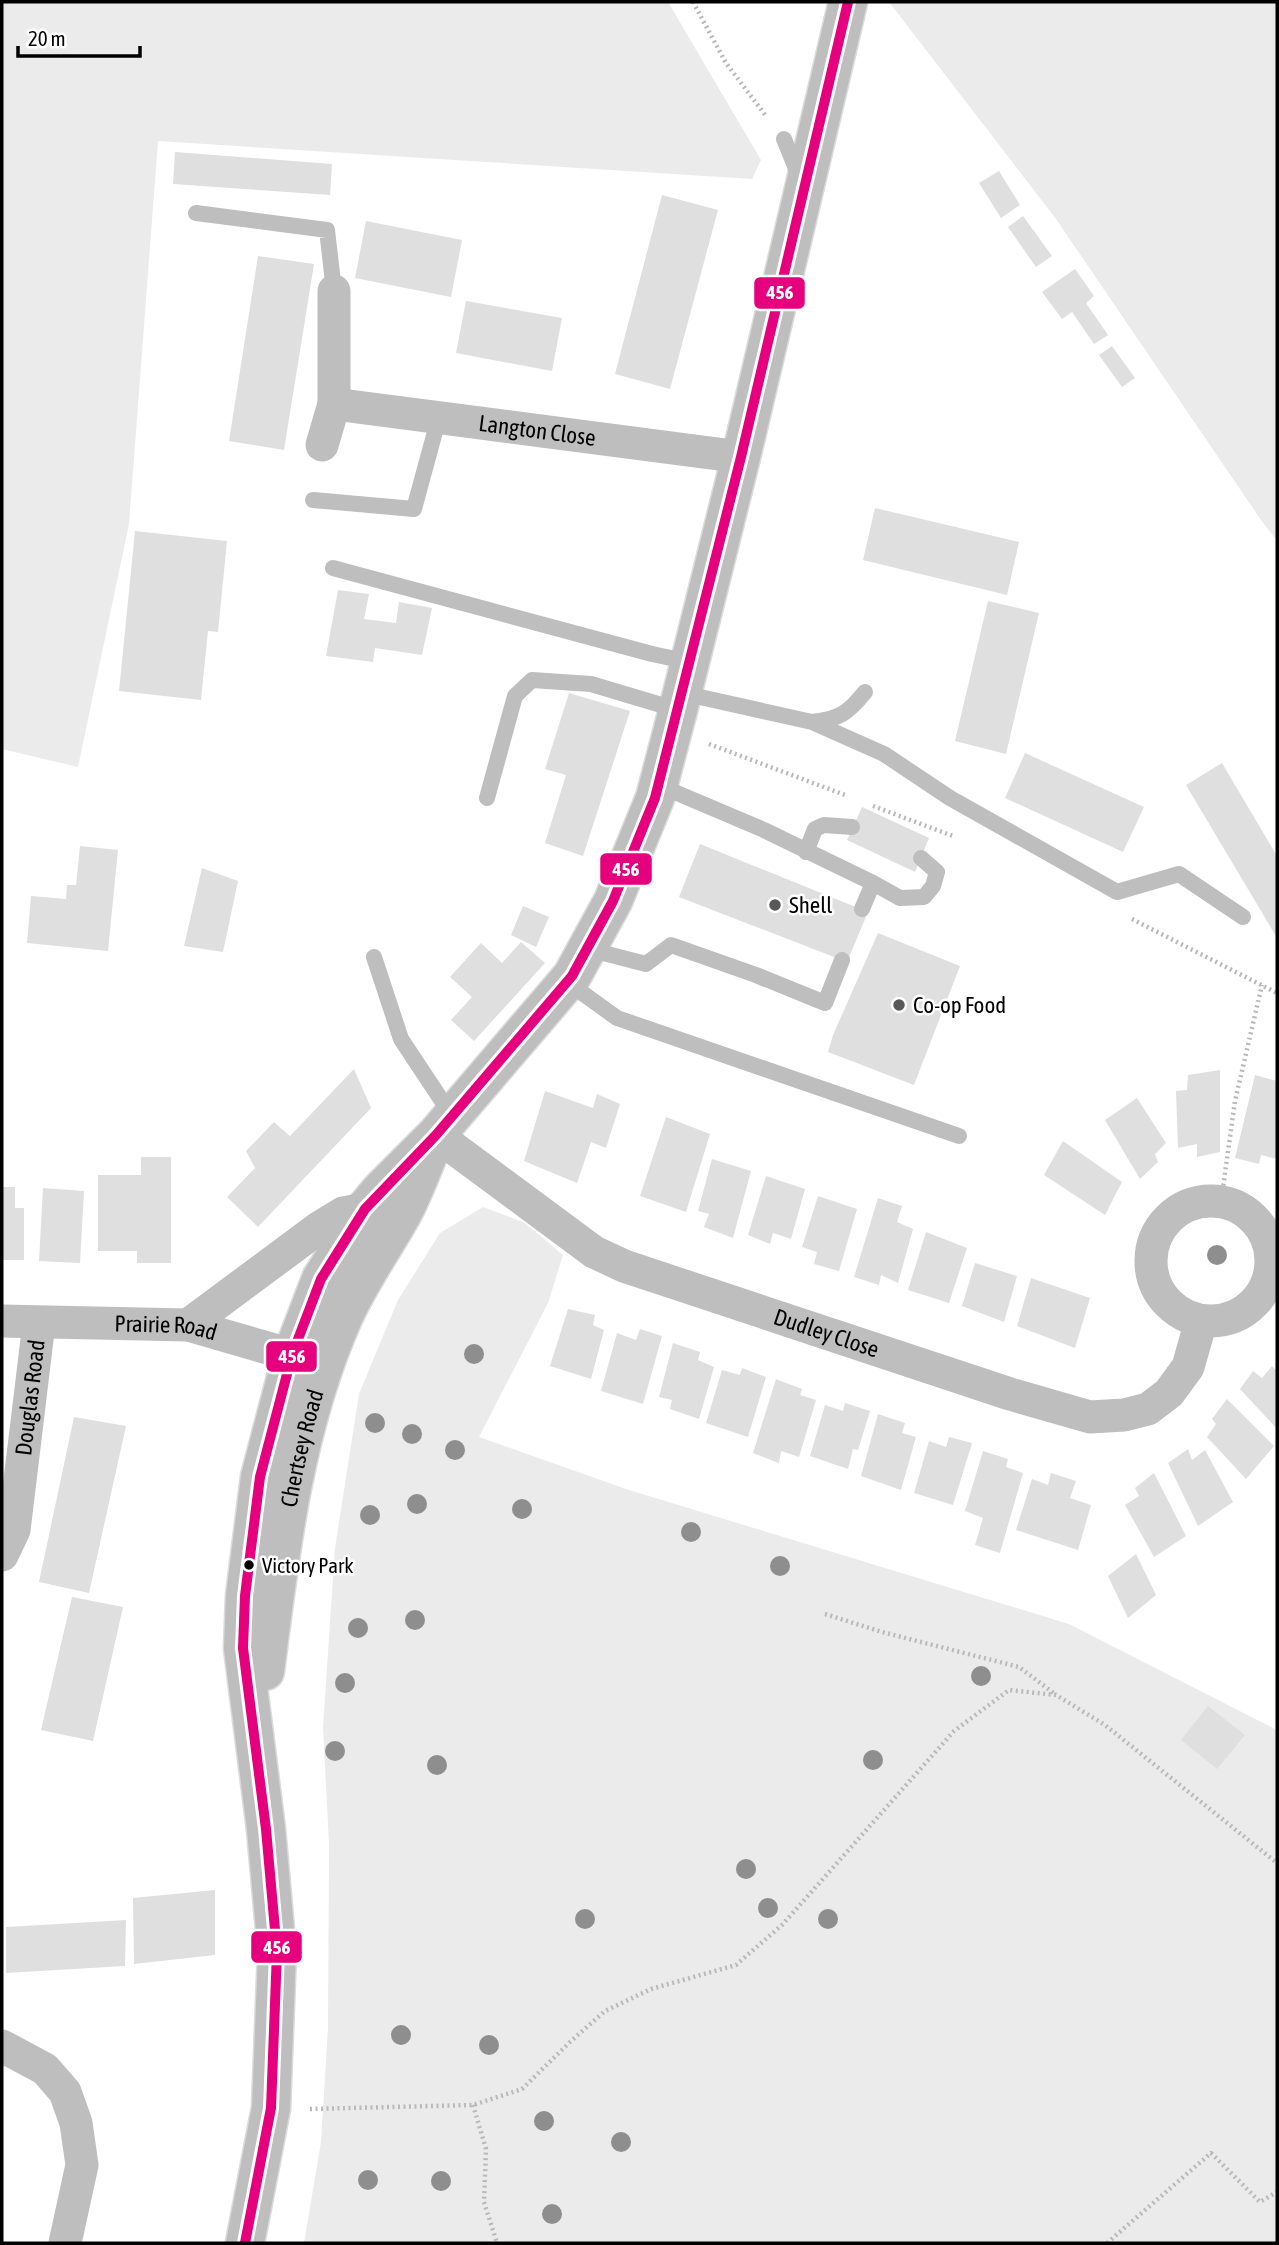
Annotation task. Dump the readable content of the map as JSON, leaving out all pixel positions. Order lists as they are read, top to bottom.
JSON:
{
  "streets": {
    "main road": ["Chertsey Road"],
    "street": [
      "Langton Close",
      "Prairie Road",
      "Dudley Close",
      "Douglas Road"
    ]
  },
  "crossings": [
    ["Langton Close", "Chertsey Road"],
    ["Prairie Road", "Douglas Road"],
    ["Prairie Road", "Chertsey Road"],
    ["Dudley Close", "Chertsey Road"]
  ],
  "places": ["Shell", "Co-op Food", "Victory Park"],
  "lines": ["transit line 456"],
  "scale_bar": "20 m"
}
